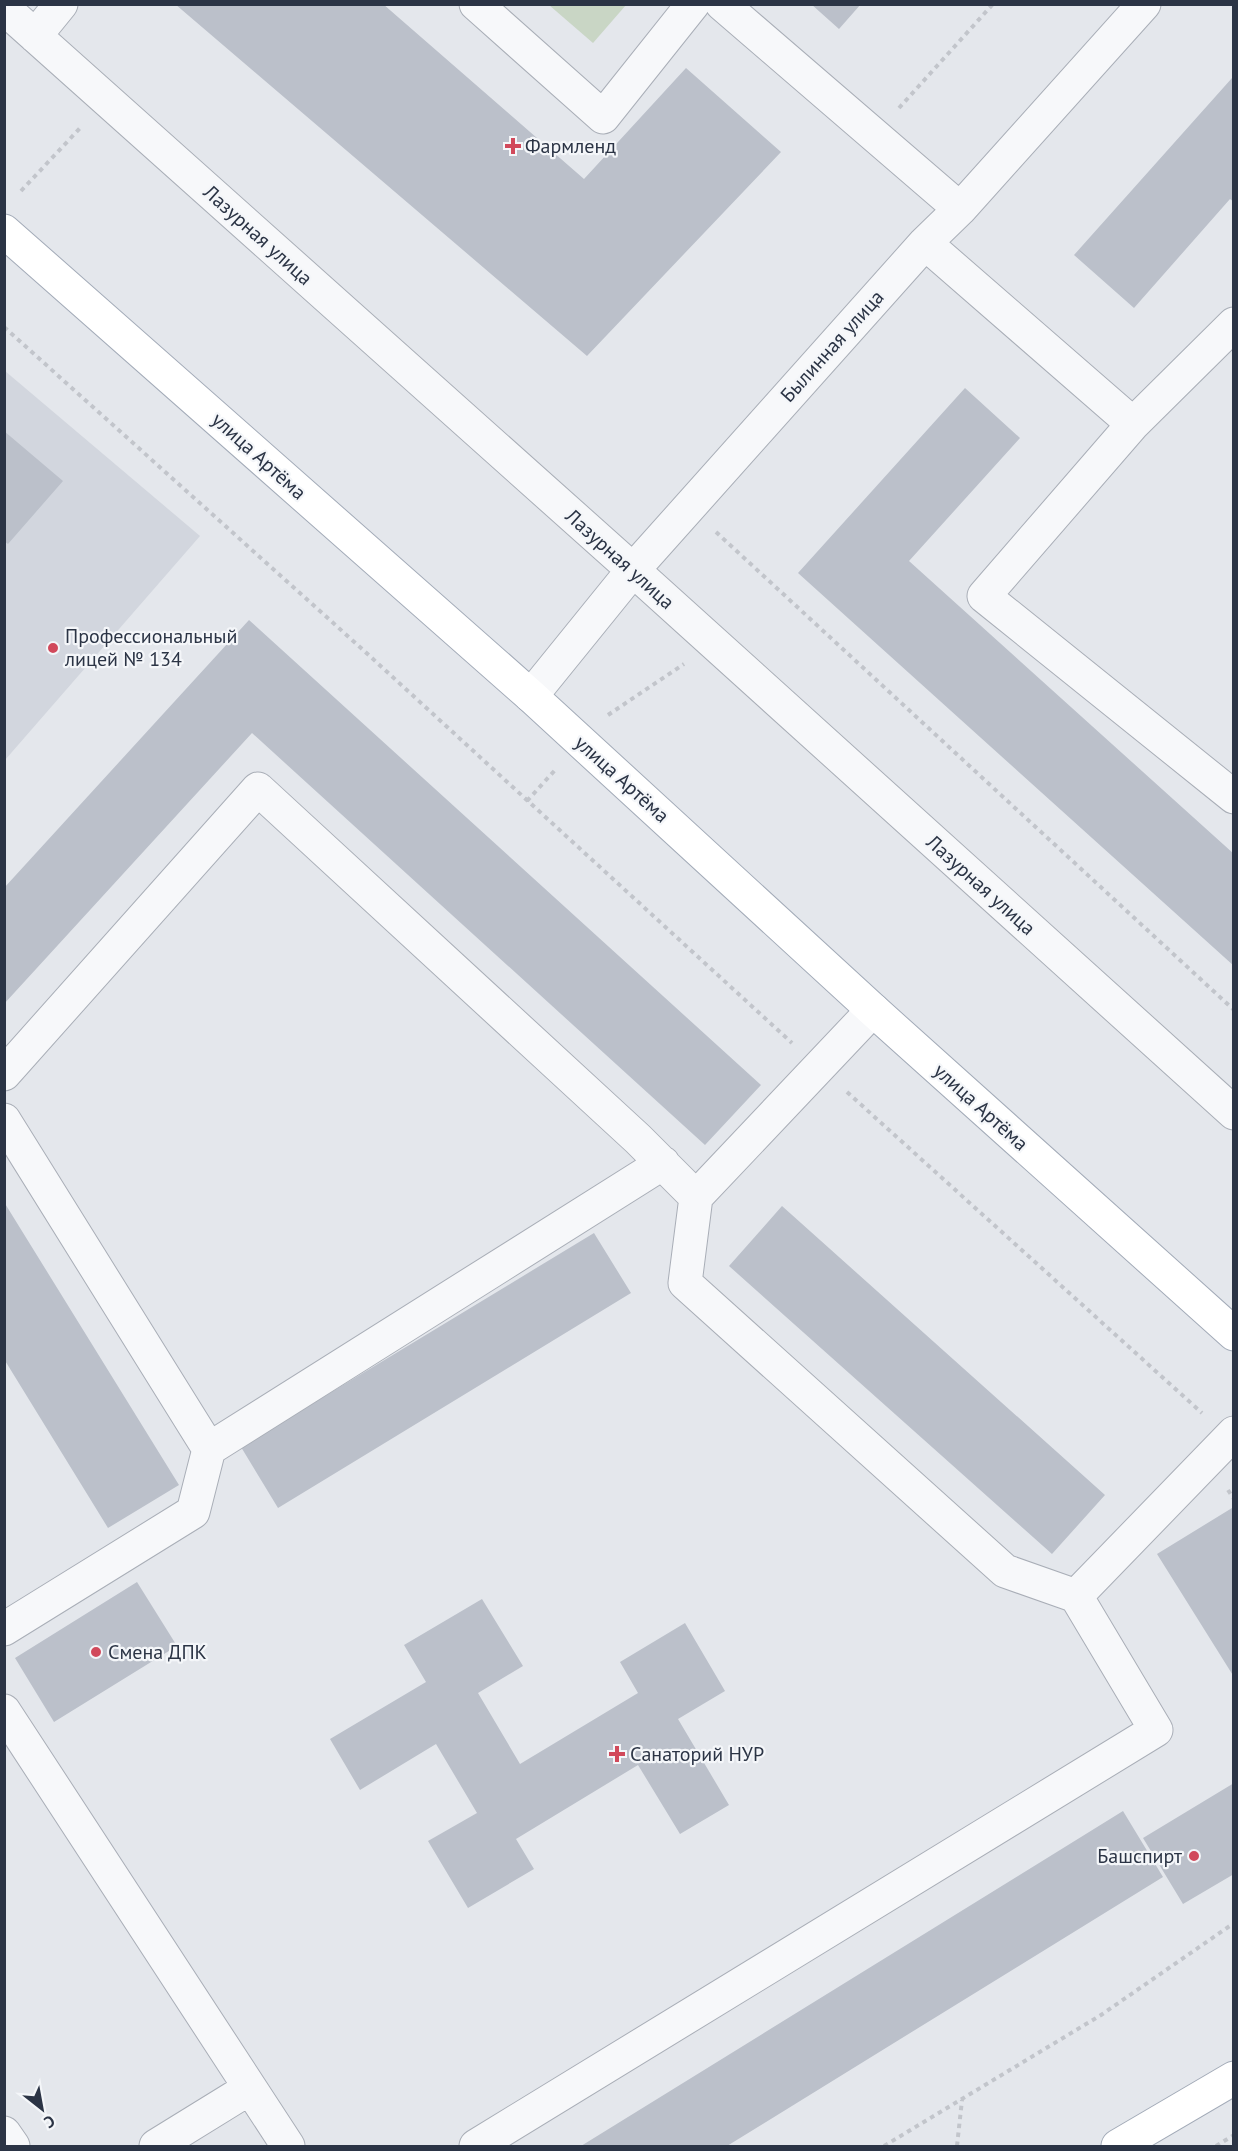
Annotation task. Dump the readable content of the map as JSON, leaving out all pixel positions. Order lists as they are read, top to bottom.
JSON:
{
  "streets": {
    "main road": ["улица Артёма"],
    "street": ["Лазурная улица", "Былинная улица"]
  },
  "crossings": [
    ["Лазурная улица", "Былинная улица"],
    ["Былинная улица", "улица Артёма"]
  ],
  "places": {
    "health": ["Фармленд", "Санаторий НУР"],
    "other": ["Профессиональный лицей № 134", "Смена ДПК", "Башспирт"]
  },
  "north": "bottom right"
}
